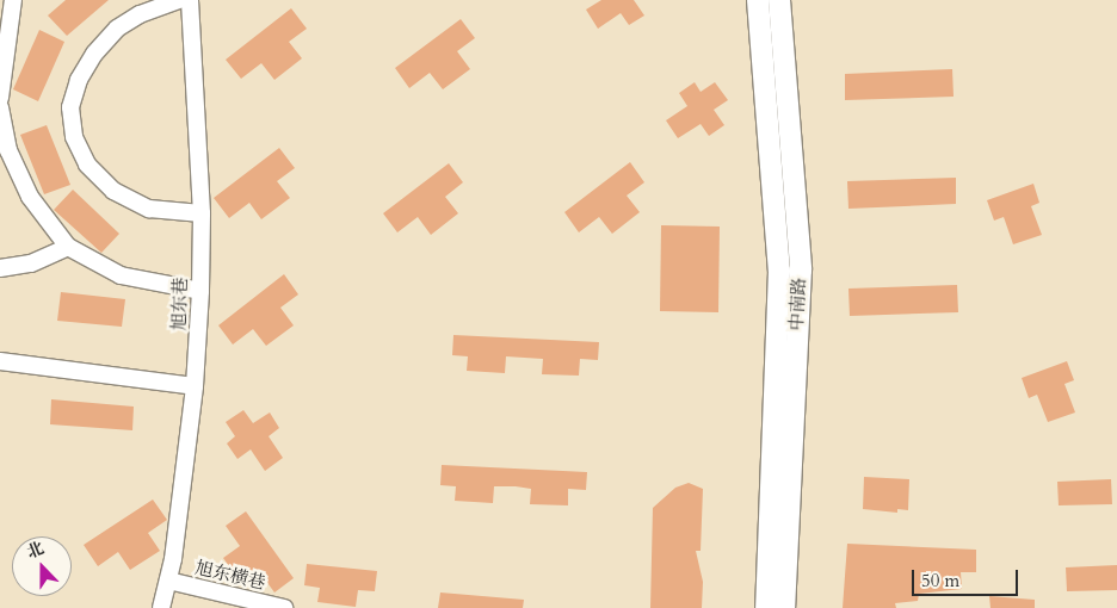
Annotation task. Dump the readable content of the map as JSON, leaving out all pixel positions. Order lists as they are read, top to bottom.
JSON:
{
  "streets": {
    "main road": ["中南路"],
    "street": ["旭东巷", "旭东横巷"]
  },
  "crossings": [
    ["旭东巷", "旭东横巷"]
  ],
  "scale_bar": "50 m",
  "north": "top"
}
